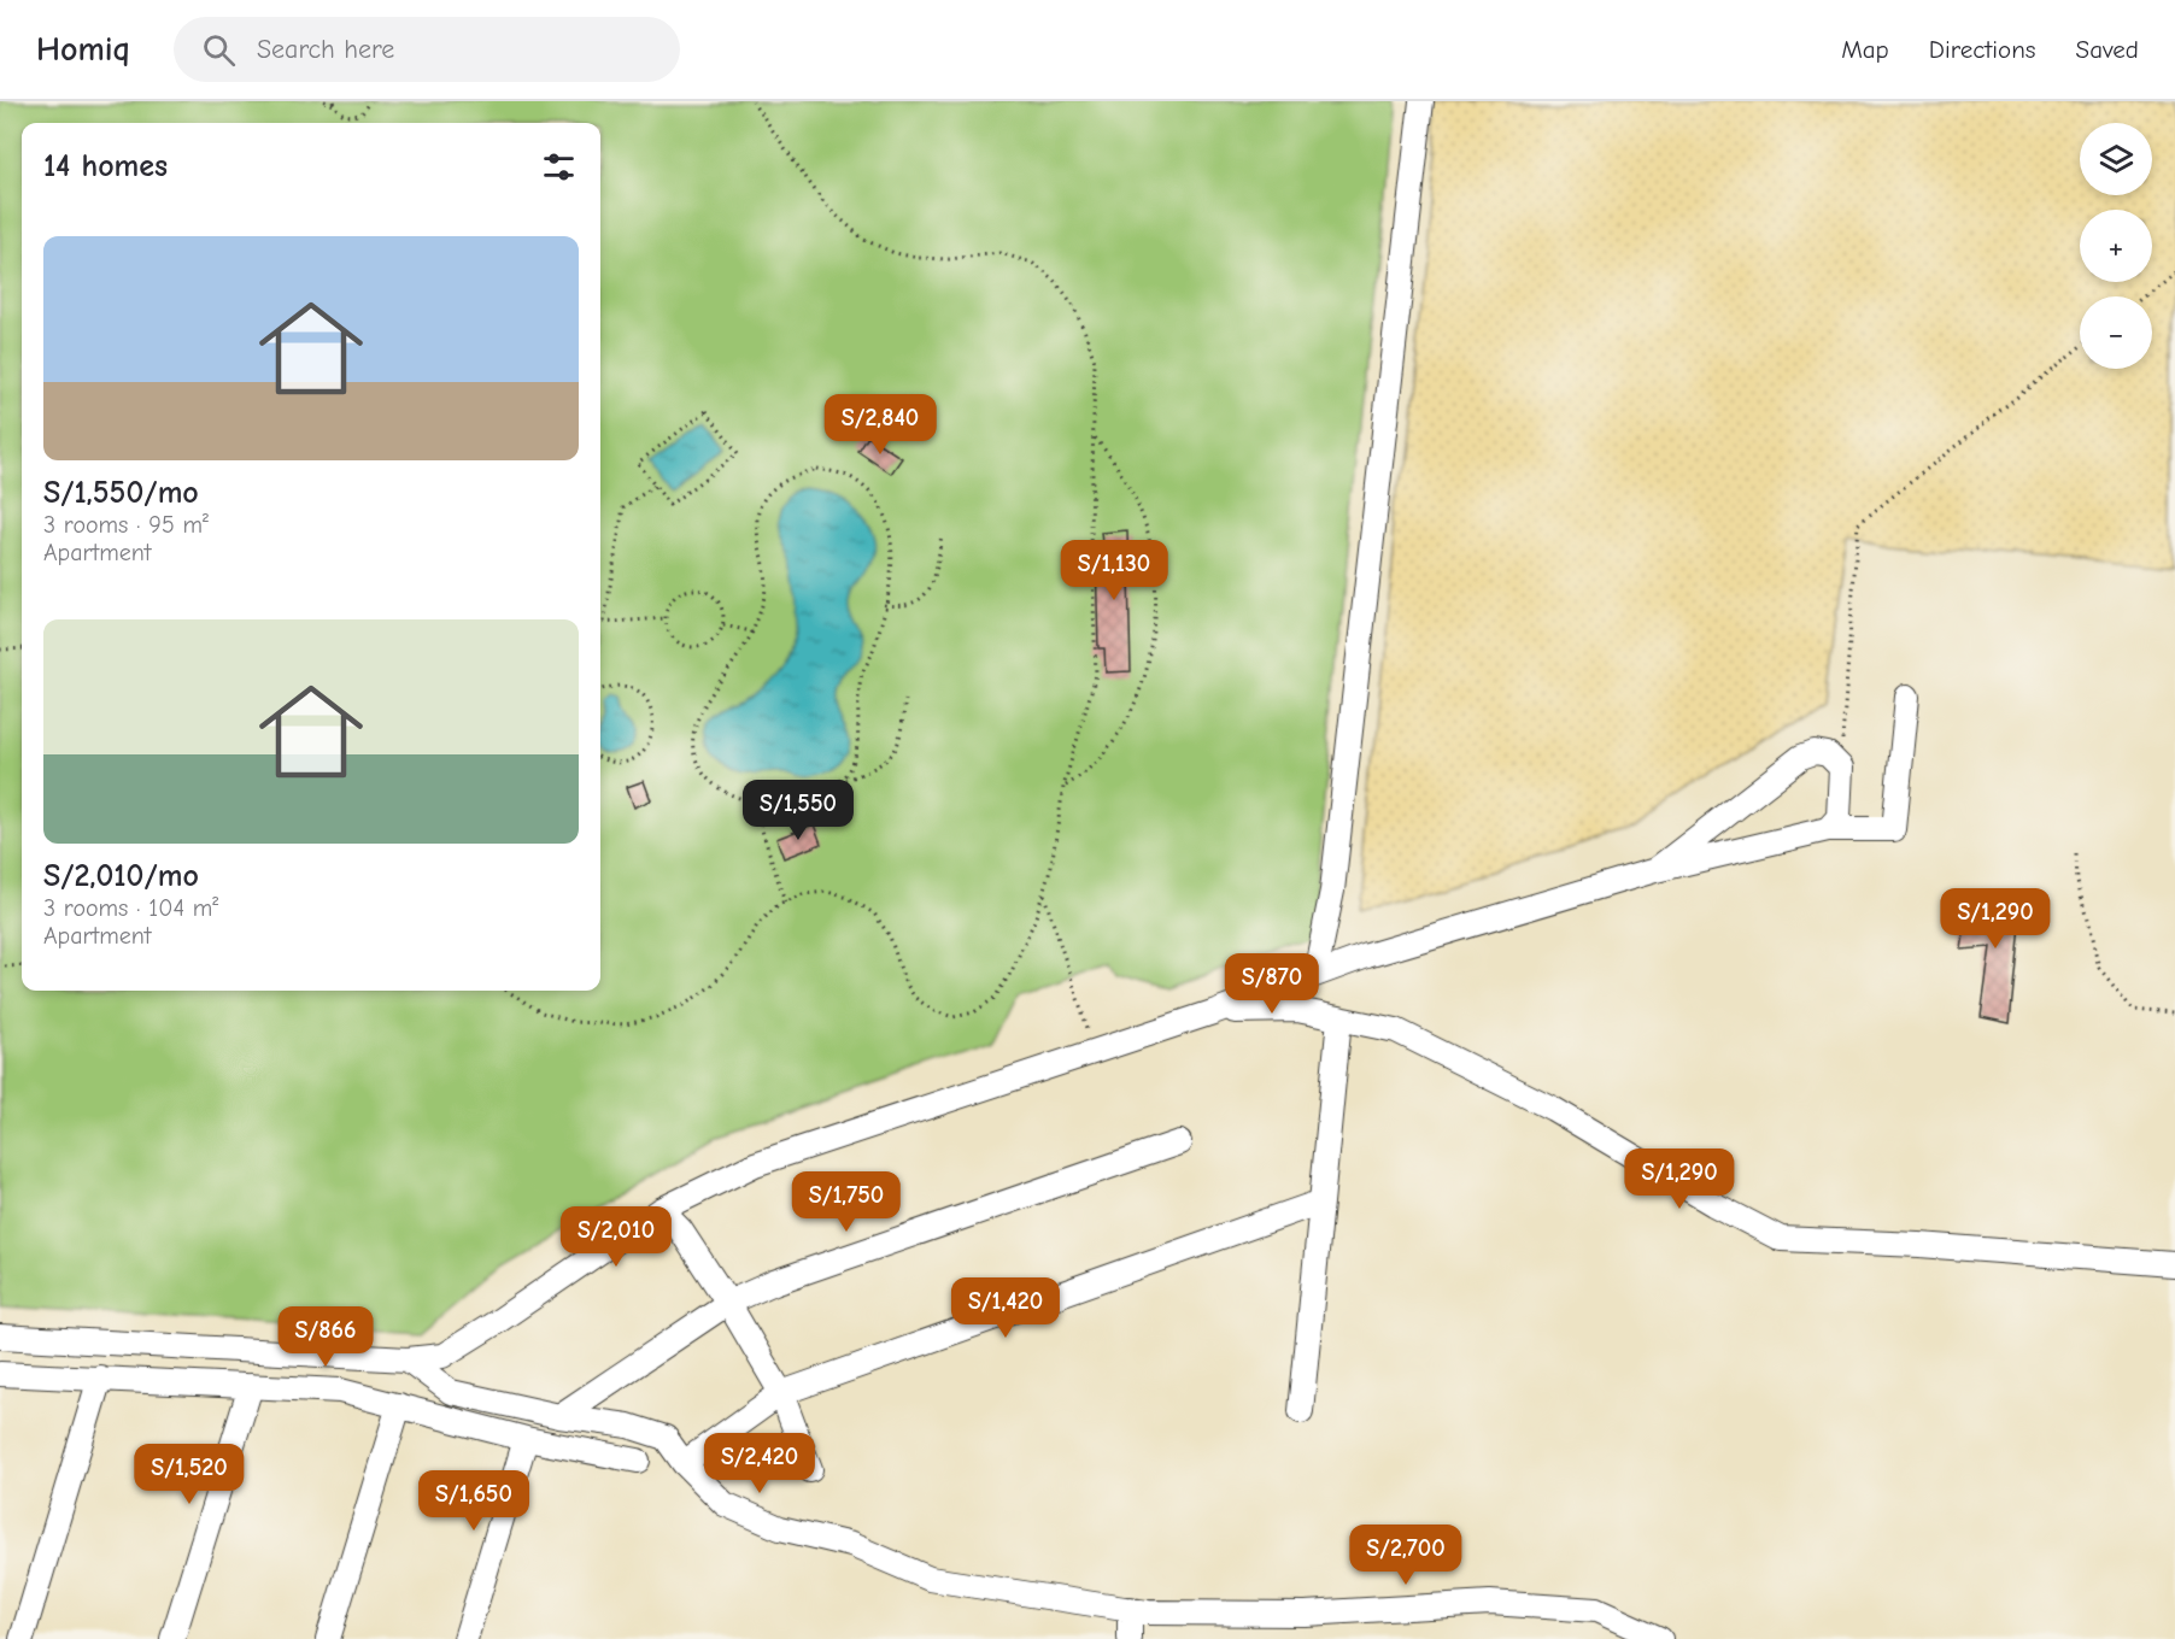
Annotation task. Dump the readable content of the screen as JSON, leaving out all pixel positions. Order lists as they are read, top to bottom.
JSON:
{
  "page": {
    "header": "Homiq",
    "search": "Search here",
    "nav": ["Map", "Directions", "Saved"],
    "map_buttons": ["+", "−"],
    "heading": "14 homes",
    "list": [
      {
        "name": "S/1,550/mo",
        "note": "3 rooms · 95 m² · Apartment"
      },
      {
        "name": "S/2,010/mo",
        "note": "3 rooms · 104 m² · Apartment"
      }
    ],
    "price": [
      "S/2,840",
      "S/1,130",
      "S/1,550",
      "S/1,290",
      "S/870",
      "S/1,290",
      "S/1,750",
      "S/2,010",
      "S/1,420",
      "S/866",
      "S/2,420",
      "S/1,520",
      "S/1,650",
      "S/2,700"
    ]
  }
}
